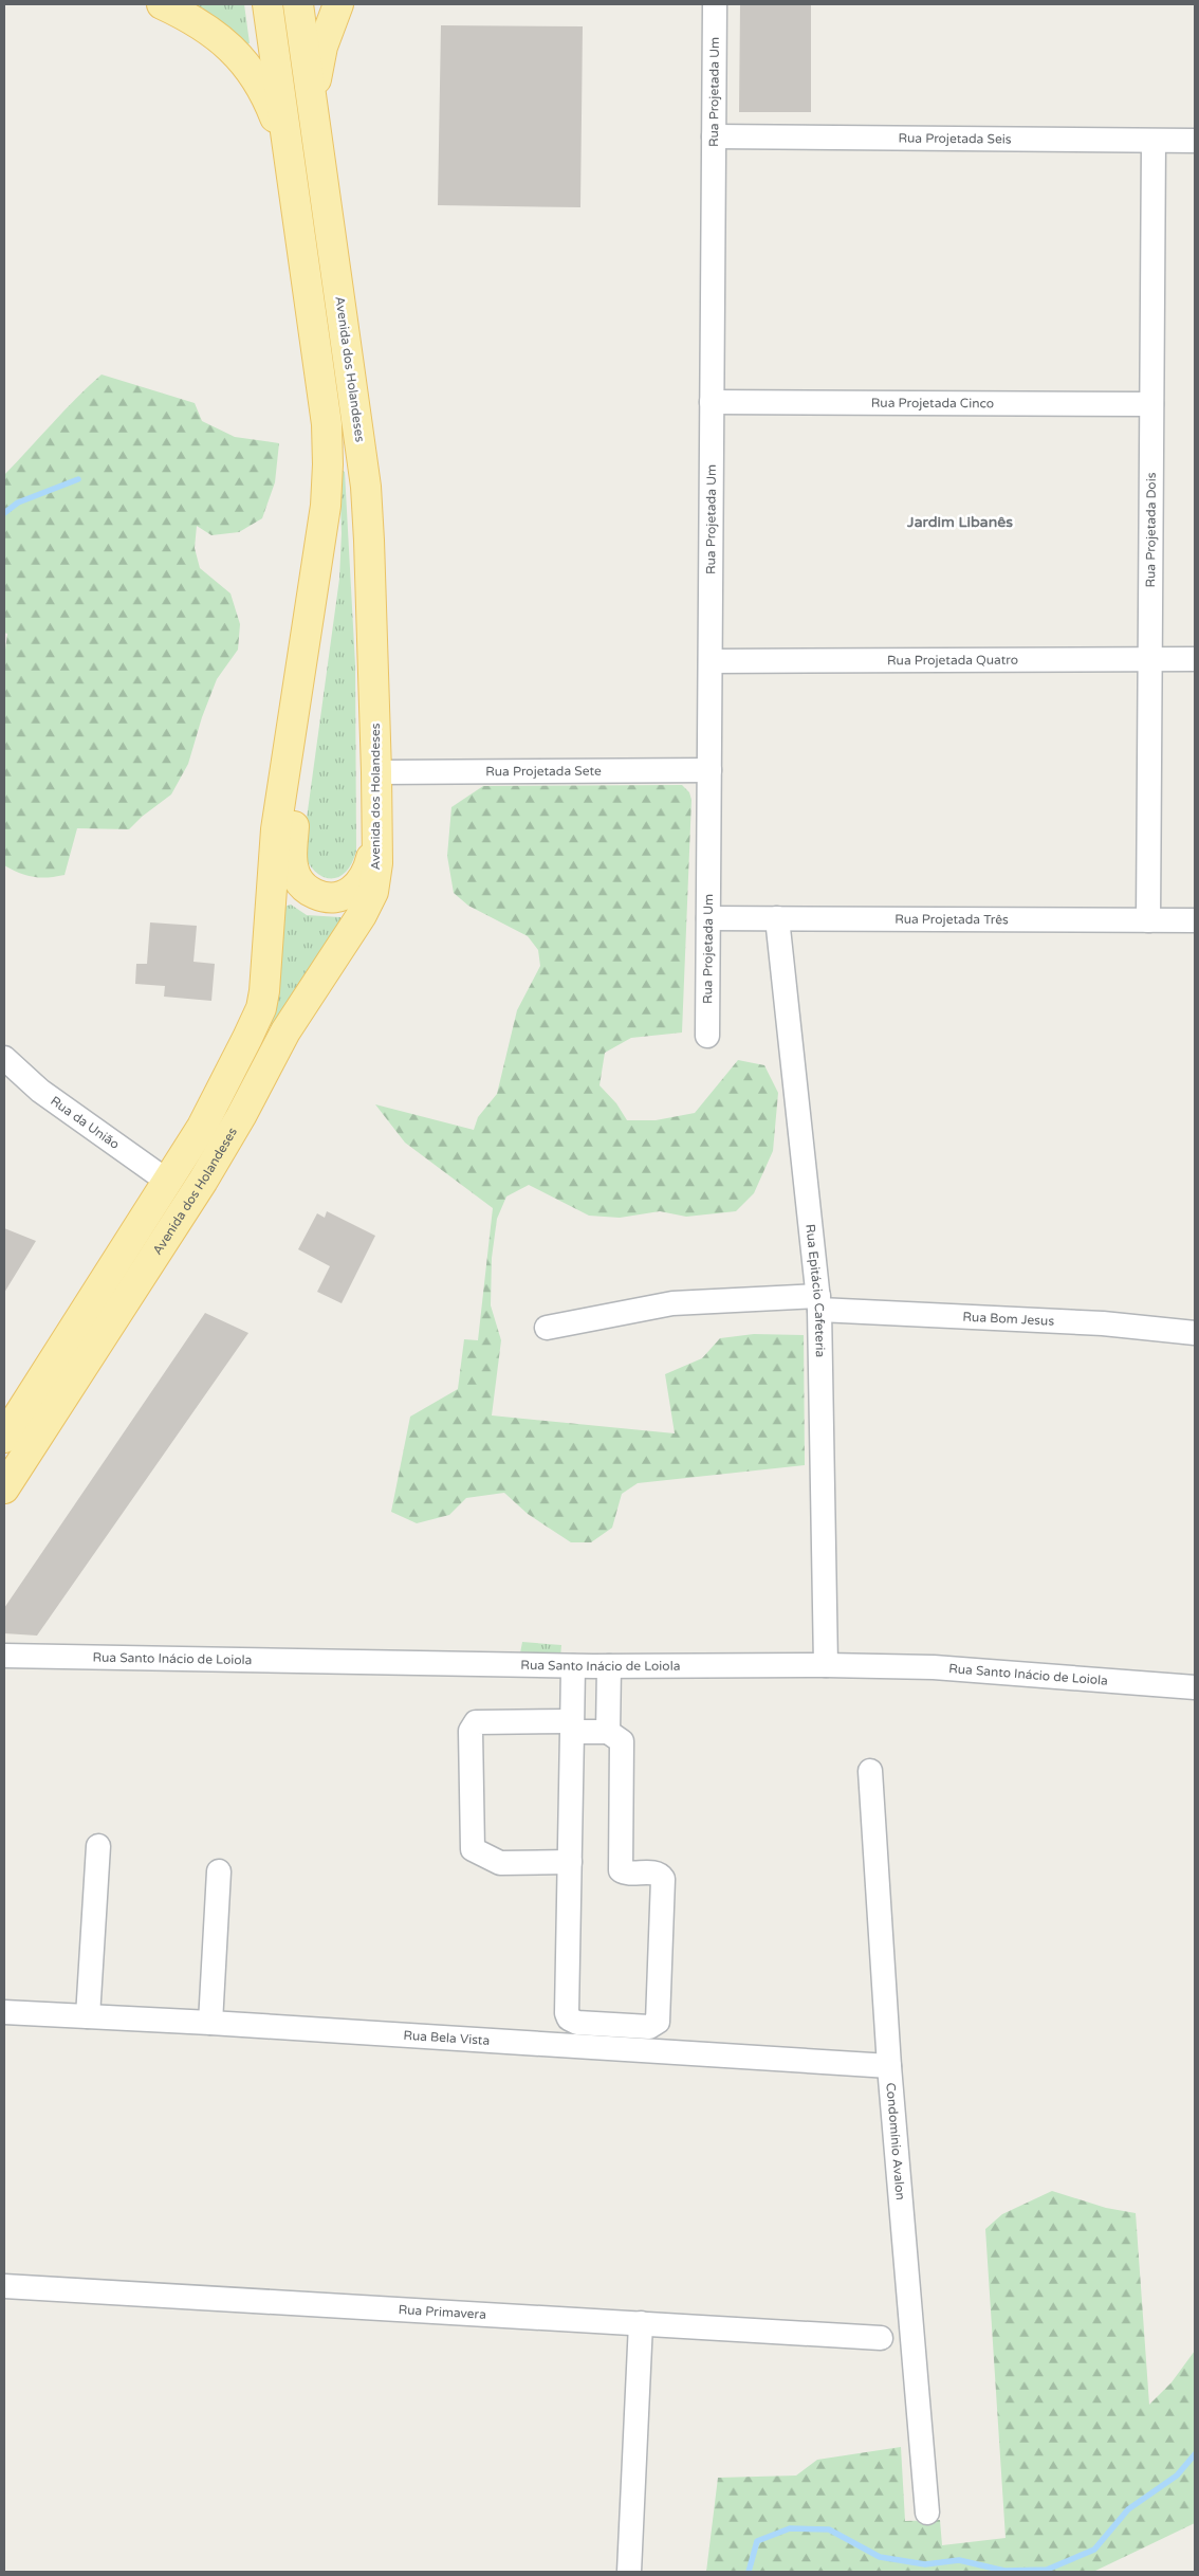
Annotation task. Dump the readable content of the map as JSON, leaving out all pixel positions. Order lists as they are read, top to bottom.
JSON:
{
  "streets": {
    "main road": ["Avenida dos Holandeses"],
    "street": [
      "Rua Projetada Um",
      "Rua Projetada Seis",
      "Rua Projetada Cinco",
      "Rua Projetada Dois",
      "Rua Projetada Quatro",
      "Rua Projetada Sete",
      "Rua Projetada Três",
      "Rua da União",
      "Rua Epitácio Cafeteria",
      "Rua Bom Jesus",
      "Rua Santo Inácio de Loiola",
      "Rua Bela Vista",
      "Condomínio Avalon",
      "Rua Primavera"
    ]
  },
  "crossings": [
    ["Rua Projetada Um", "Rua Projetada Seis"],
    ["Rua Projetada Um", "Rua Projetada Cinco"],
    ["Rua Projetada Um", "Rua Projetada Quatro"],
    ["Rua Projetada Um", "Rua Projetada Sete"],
    ["Rua Projetada Um", "Rua Projetada Três"],
    ["Rua Projetada Seis", "Rua Projetada Dois"],
    ["Avenida dos Holandeses", "Rua Projetada Sete"],
    ["Avenida dos Holandeses", "Rua da União"],
    ["Rua Projetada Cinco", "Rua Projetada Dois"],
    ["Rua Projetada Dois", "Rua Projetada Quatro"],
    ["Rua Projetada Dois", "Rua Projetada Três"],
    ["Rua Projetada Três", "Rua Epitácio Cafeteria"],
    ["Rua Epitácio Cafeteria", "Rua Bom Jesus"],
    ["Rua Epitácio Cafeteria", "Rua Santo Inácio de Loiola"],
    ["Rua Bela Vista", "Condomínio Avalon"]
  ],
  "districts": ["Jardim Libanês"]
}
